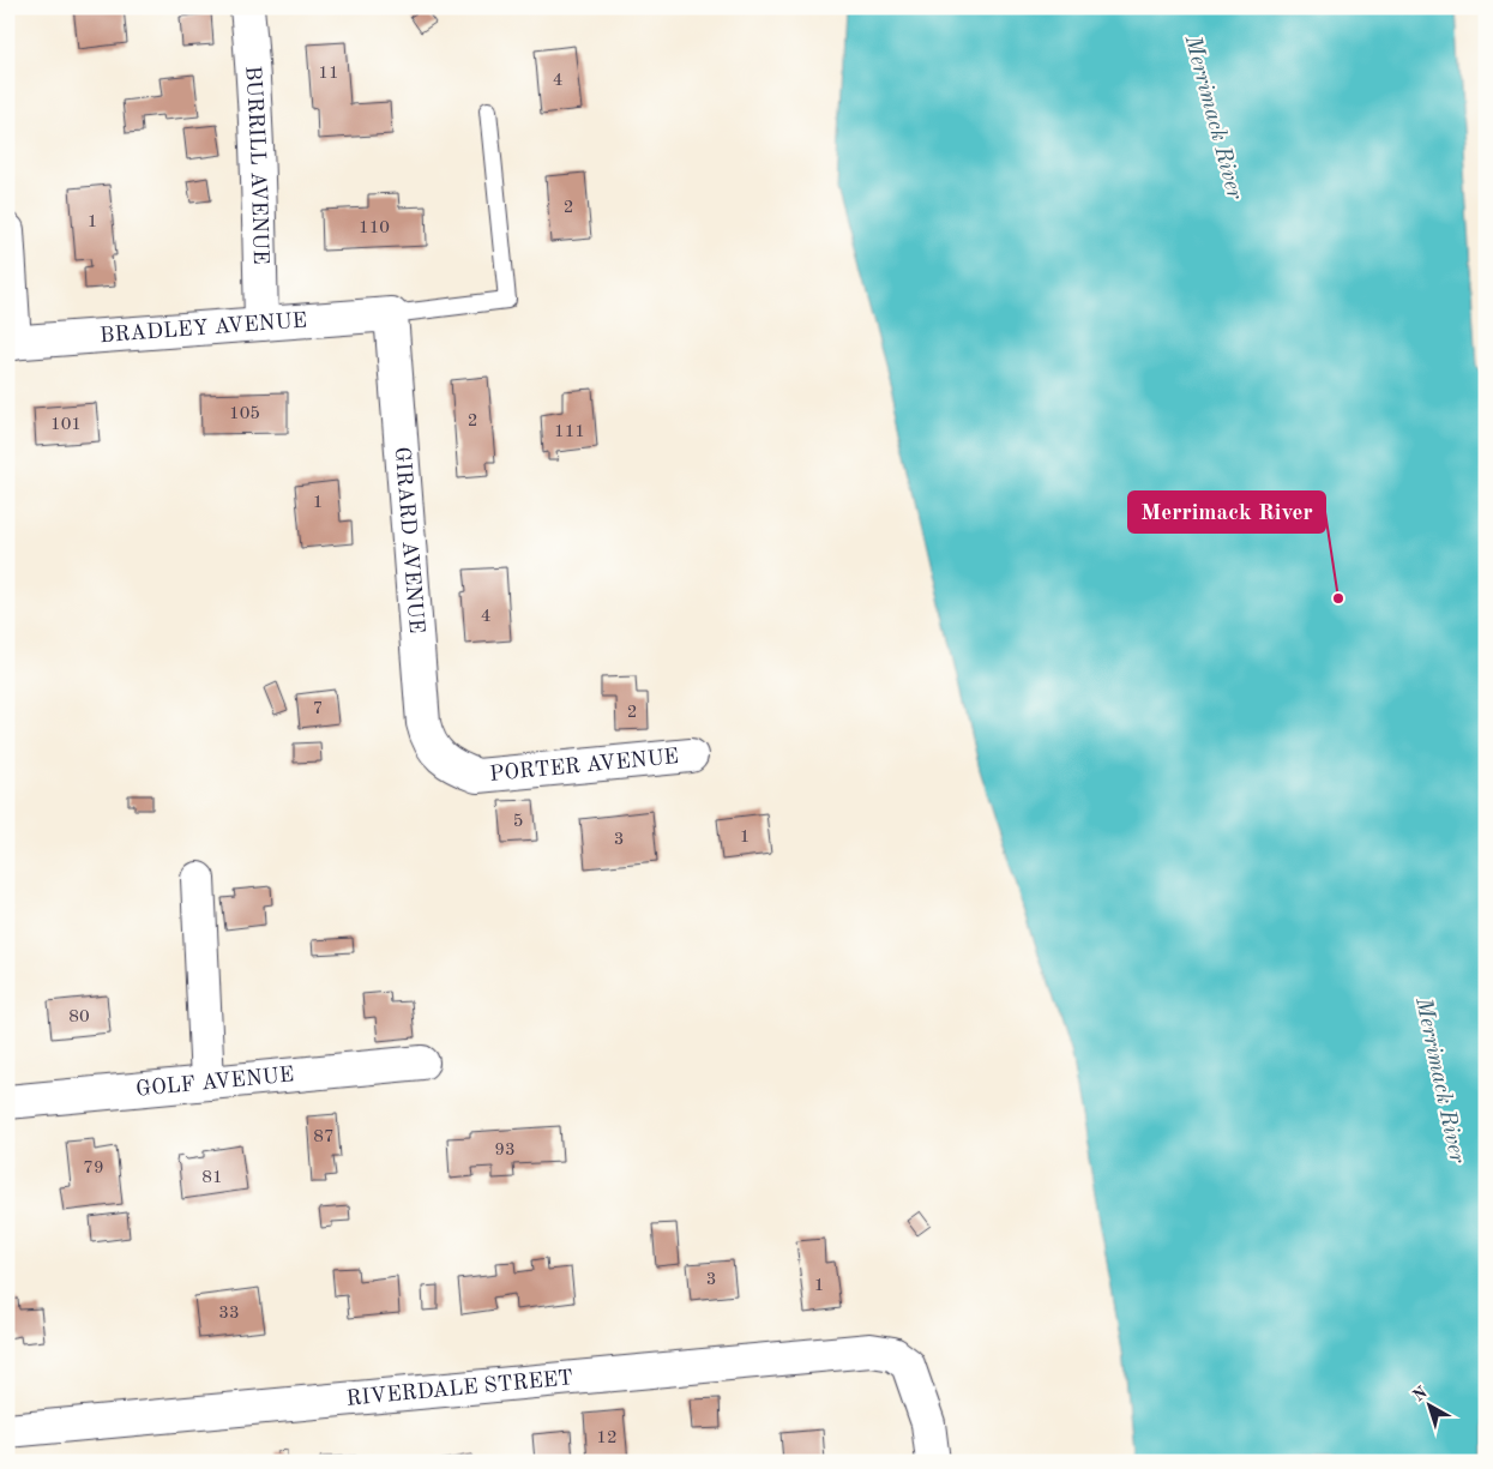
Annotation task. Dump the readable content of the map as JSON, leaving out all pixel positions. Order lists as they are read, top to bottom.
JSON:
{
  "streets": {
    "street": [
      "BURRILL AVENUE",
      "BRADLEY AVENUE",
      "GIRARD AVENUE",
      "PORTER AVENUE",
      "GOLF AVENUE",
      "RIVERDALE STREET"
    ]
  },
  "crossings": [
    ["BURRILL AVENUE", "BRADLEY AVENUE"],
    ["BRADLEY AVENUE", "GIRARD AVENUE"],
    ["GIRARD AVENUE", "PORTER AVENUE"]
  ],
  "water": ["Merrimack River"],
  "places": ["Merrimack River"],
  "house_numbers": [
    "11",
    "4",
    "2",
    "1",
    "110",
    "105",
    "2",
    "101",
    "111",
    "1",
    "4",
    "7",
    "2",
    "5",
    "1",
    "3",
    "80",
    "87",
    "93",
    "79",
    "81",
    "3",
    "1",
    "33",
    "12"
  ],
  "north": "top left"
}
